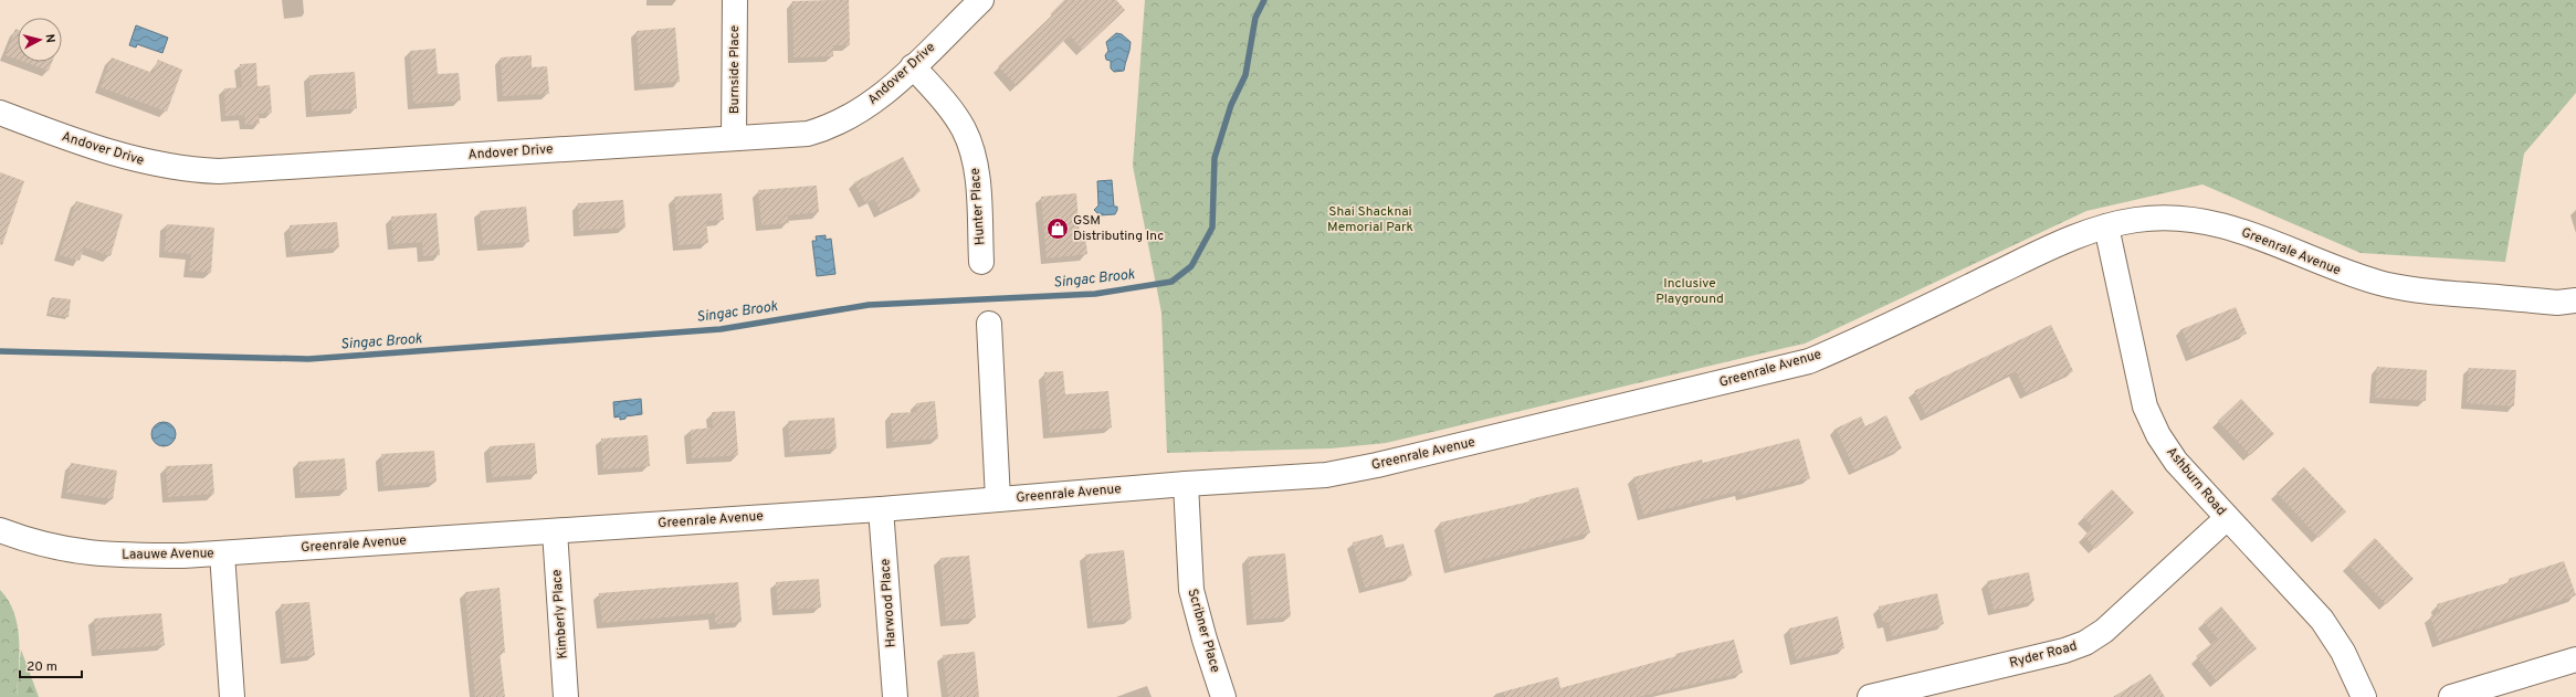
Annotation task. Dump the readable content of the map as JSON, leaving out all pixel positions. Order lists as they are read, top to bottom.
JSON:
{
  "streets": {
    "street": [
      "Burnside Place",
      "Andover Drive",
      "Hunter Place",
      "Greenrale Avenue",
      "Ashburn Road",
      "Laauwe Avenue",
      "Harwood Place",
      "Kimberly Place",
      "Scribner Place",
      "Ryder Road"
    ]
  },
  "crossings": [
    ["Burnside Place", "Andover Drive"],
    ["Andover Drive", "Hunter Place"],
    ["Greenrale Avenue", "Ashburn Road"],
    ["Greenrale Avenue", "Laauwe Avenue"],
    ["Greenrale Avenue", "Harwood Place"],
    ["Greenrale Avenue", "Kimberly Place"],
    ["Greenrale Avenue", "Scribner Place"],
    ["Ashburn Road", "Ryder Road"]
  ],
  "water": ["Singac Brook"],
  "parks": ["Shai Shacknai Memorial Park", "Inclusive Playground"],
  "places": {
    "shop": ["GSM Distributing Inc"]
  },
  "scale_bar": "20 m",
  "north": "right"
}
